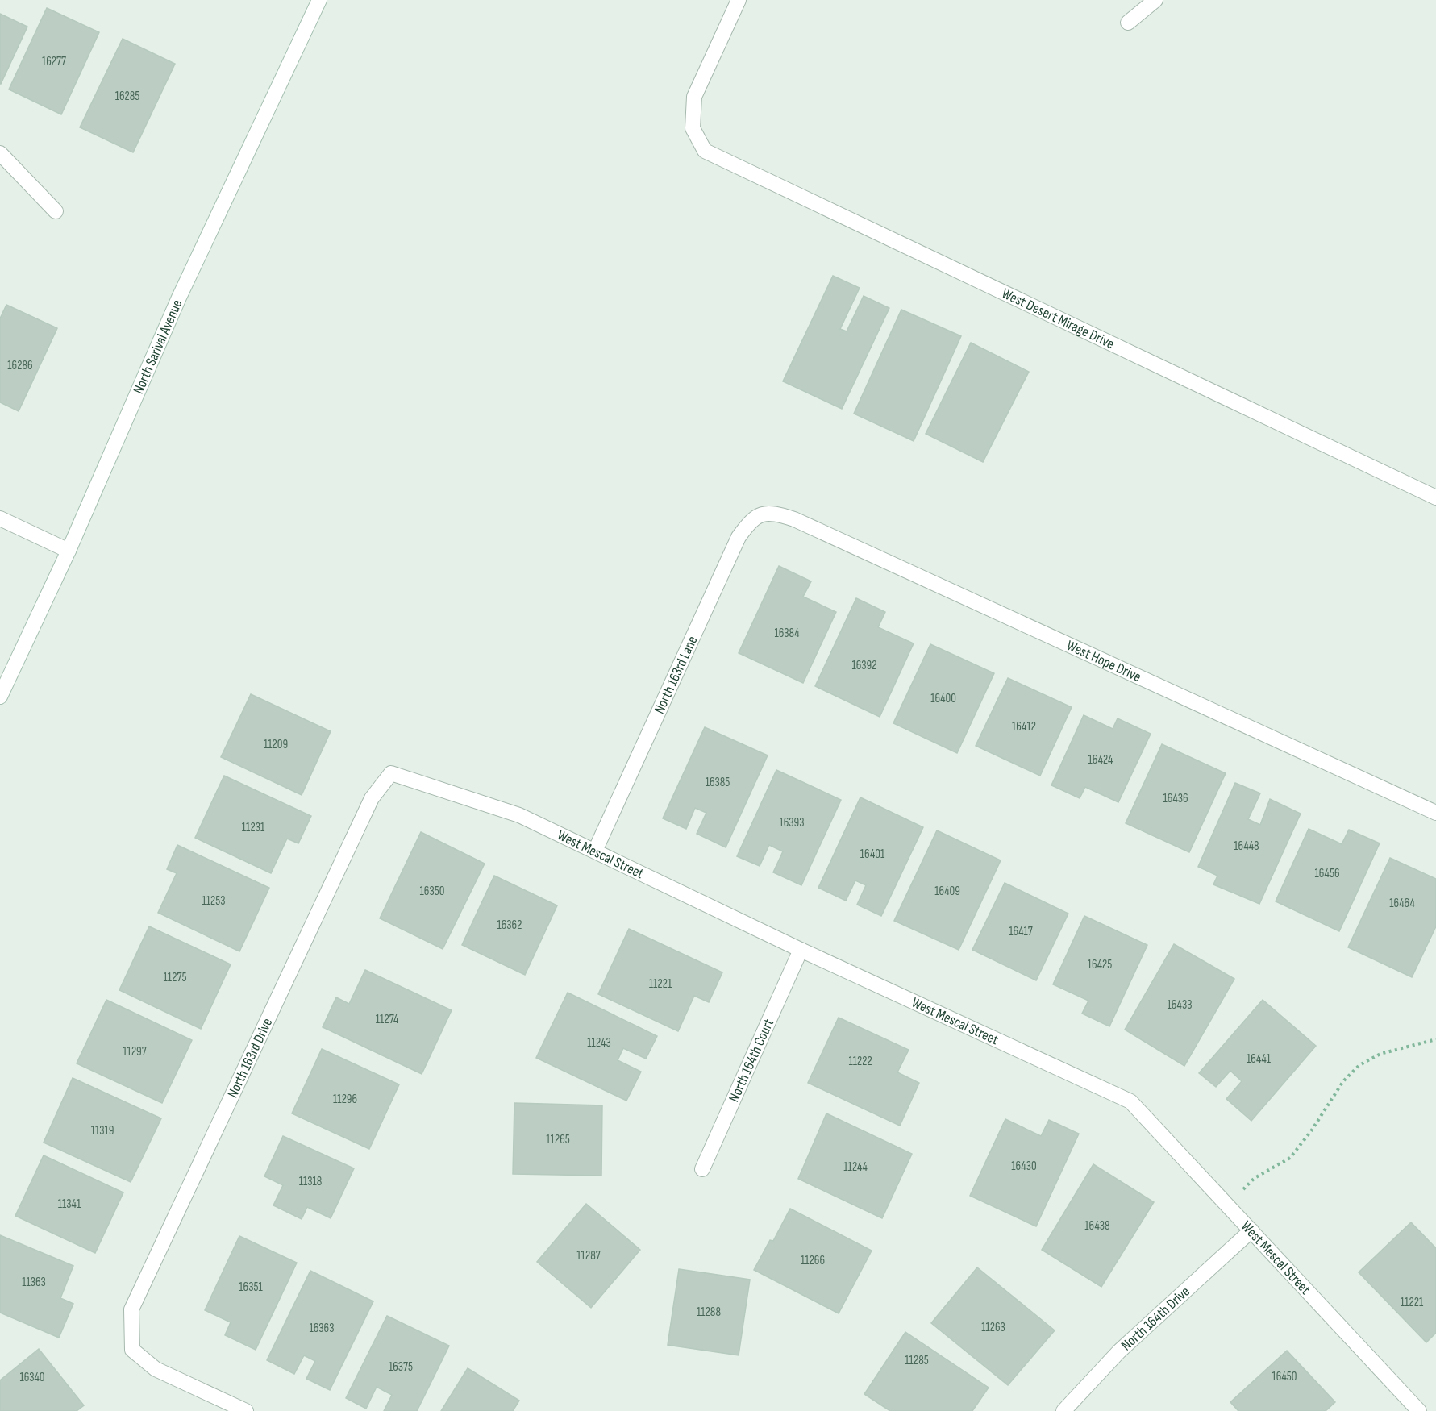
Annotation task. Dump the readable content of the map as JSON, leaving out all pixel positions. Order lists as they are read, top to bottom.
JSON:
{
  "streets": {
    "street": [
      "West Desert Mirage Drive",
      "North Sarival Avenue",
      "West Hope Drive",
      "North 163rd Lane",
      "West Mescal Street",
      "North 163rd Drive",
      "North 164th Court",
      "North 164th Drive"
    ]
  },
  "crossings": [
    ["West Hope Drive", "North 163rd Lane"],
    ["North 163rd Lane", "West Mescal Street"],
    ["West Mescal Street", "North 163rd Drive"],
    ["West Mescal Street", "North 164th Court"],
    ["West Mescal Street", "North 164th Drive"]
  ],
  "house_numbers": [
    "16277",
    "16285",
    "16286",
    "16384",
    "16392",
    "16400",
    "16412",
    "11209",
    "16424",
    "16385",
    "16436",
    "16393",
    "11231",
    "16448",
    "16401",
    "16456",
    "16350",
    "16409",
    "11253",
    "16464",
    "16362",
    "16417",
    "16425",
    "11275",
    "11221",
    "16433",
    "11274",
    "11243",
    "11297",
    "16441",
    "11222",
    "11296",
    "11319",
    "11265",
    "16430",
    "11244",
    "11318",
    "11341",
    "16438",
    "11287",
    "11266",
    "11363",
    "16351",
    "11221",
    "11288",
    "11263",
    "16363",
    "11285",
    "16375",
    "16450",
    "16340"
  ]
}
